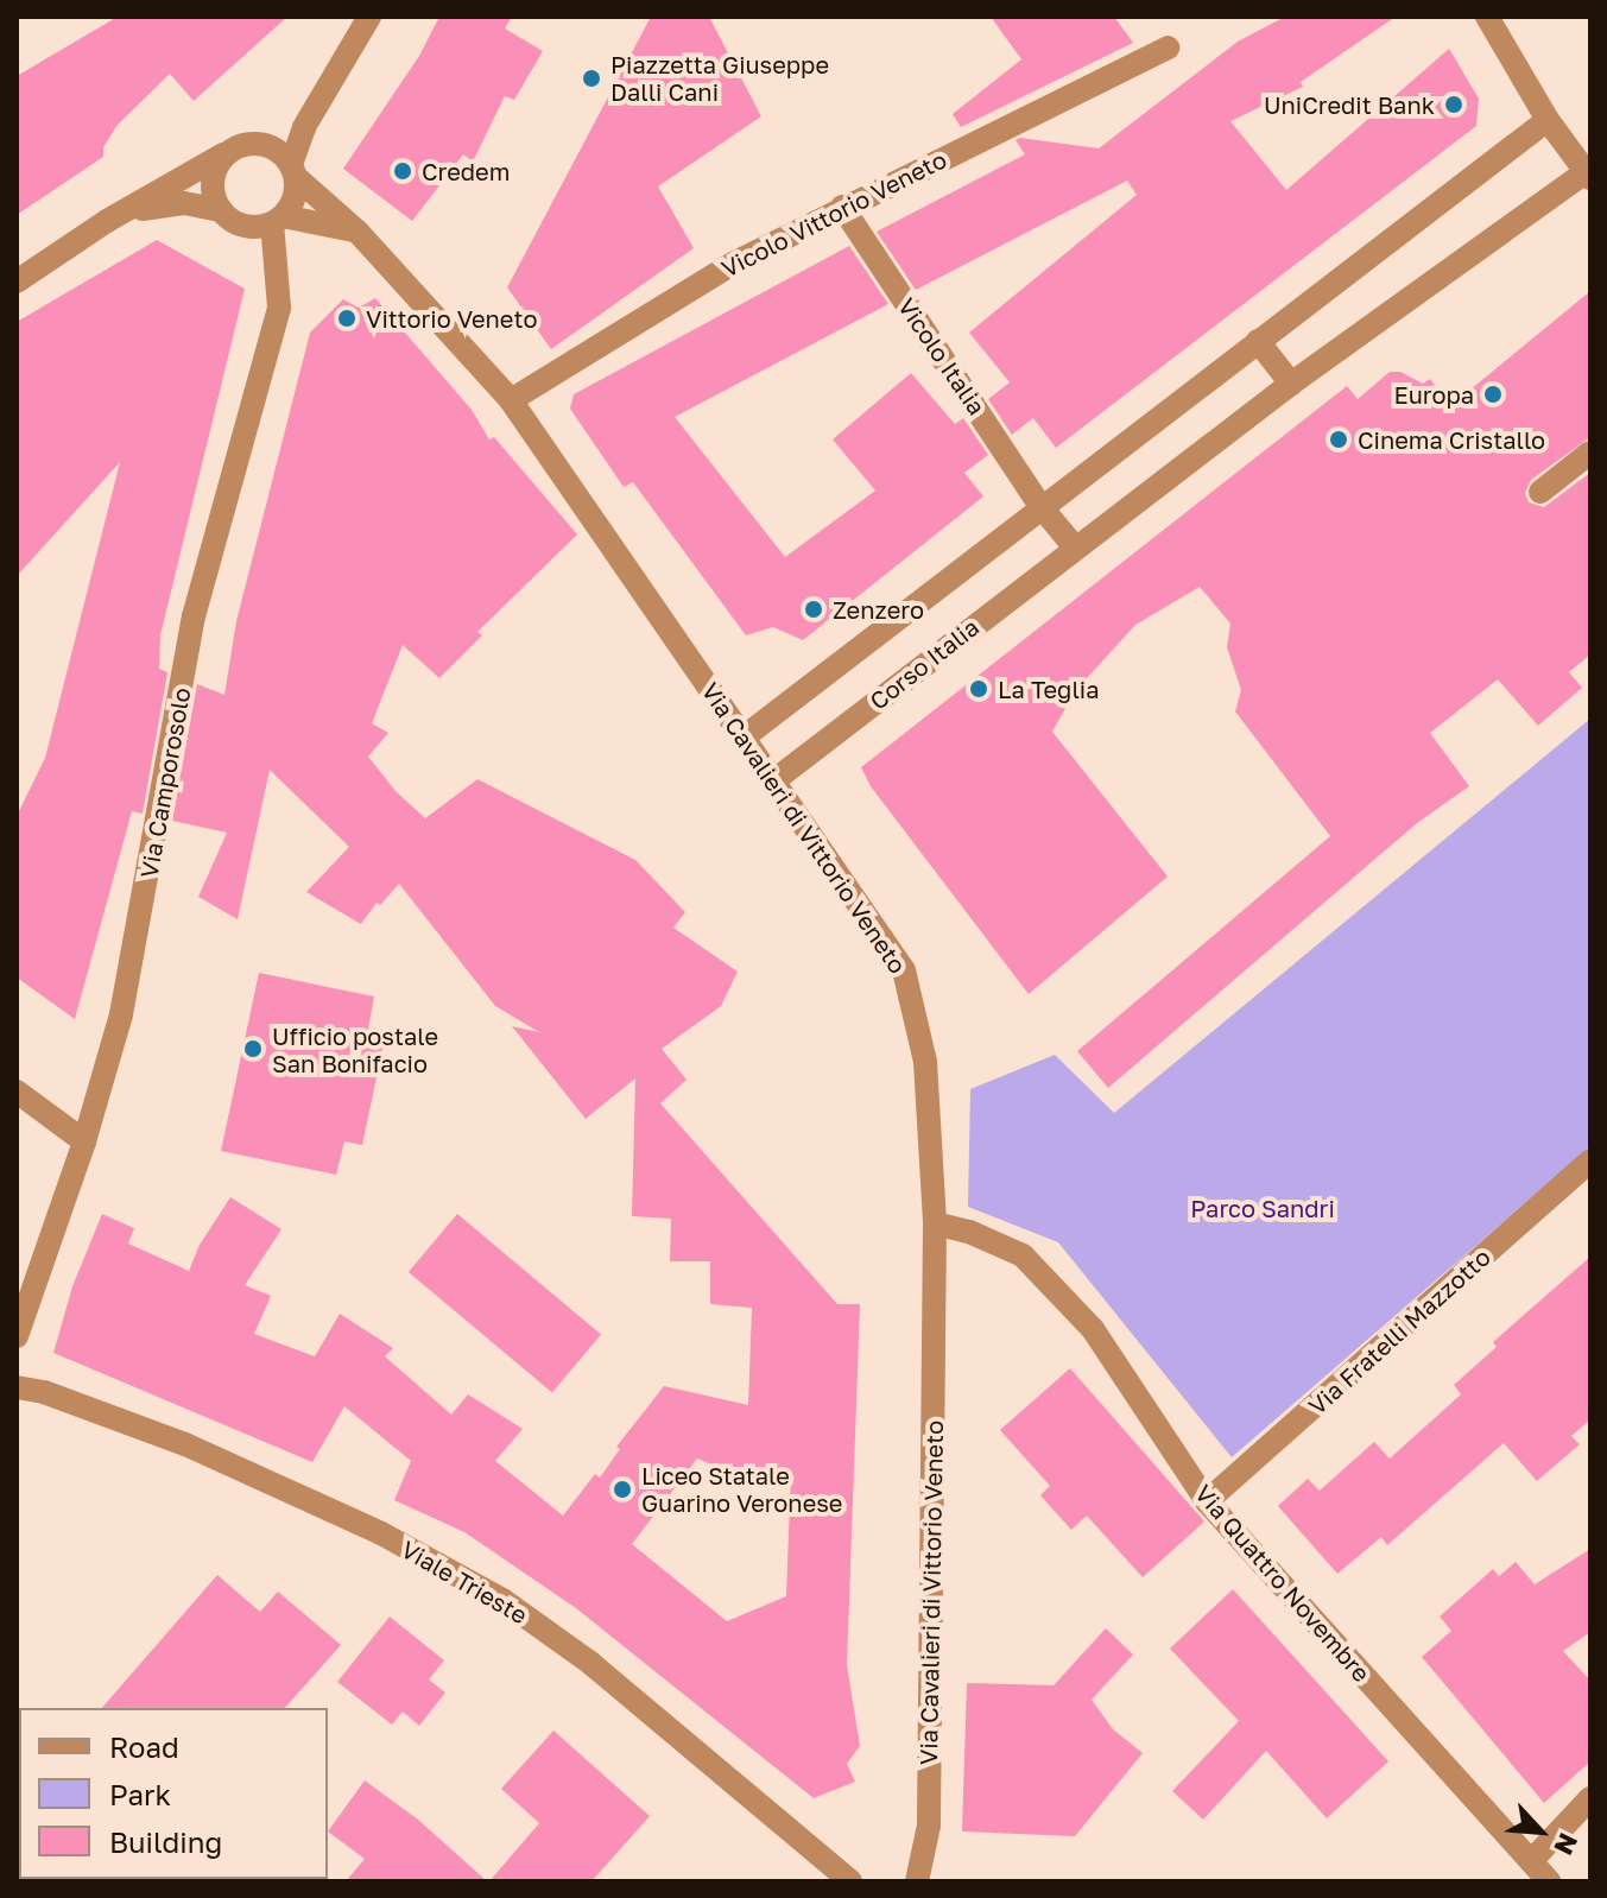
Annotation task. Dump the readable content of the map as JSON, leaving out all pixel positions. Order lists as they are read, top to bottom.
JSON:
{
  "streets": {
    "street": [
      "Vicolo Vittorio Veneto",
      "Vicolo Italia",
      "Corso Italia",
      "Via Camporosolo",
      "Via Cavalieri di Vittorio Veneto",
      "Via Fratelli Mazzotto",
      "Viale Trieste",
      "Via Quattro Novembre"
    ]
  },
  "crossings": [
    ["Vicolo Vittorio Veneto", "Vicolo Italia"],
    ["Vicolo Vittorio Veneto", "Via Cavalieri di Vittorio Veneto"],
    ["Corso Italia", "Via Cavalieri di Vittorio Veneto"],
    ["Via Camporosolo", "Via Cavalieri di Vittorio Veneto"],
    ["Via Cavalieri di Vittorio Veneto", "Via Quattro Novembre"],
    ["Via Fratelli Mazzotto", "Via Quattro Novembre"]
  ],
  "parks": ["Parco Sandri"],
  "places": [
    "Piazzetta Giuseppe Dalli Cani",
    "UniCredit Bank",
    "Credem",
    "Vittorio Veneto",
    "Europa",
    "Cinema Cristallo",
    "Zenzero",
    "La Teglia",
    "Ufficio postale San Bonifacio",
    "Liceo Statale Guarino Veronese"
  ],
  "legend": ["Road", "Park", "Building"],
  "north": "bottom right"
}
